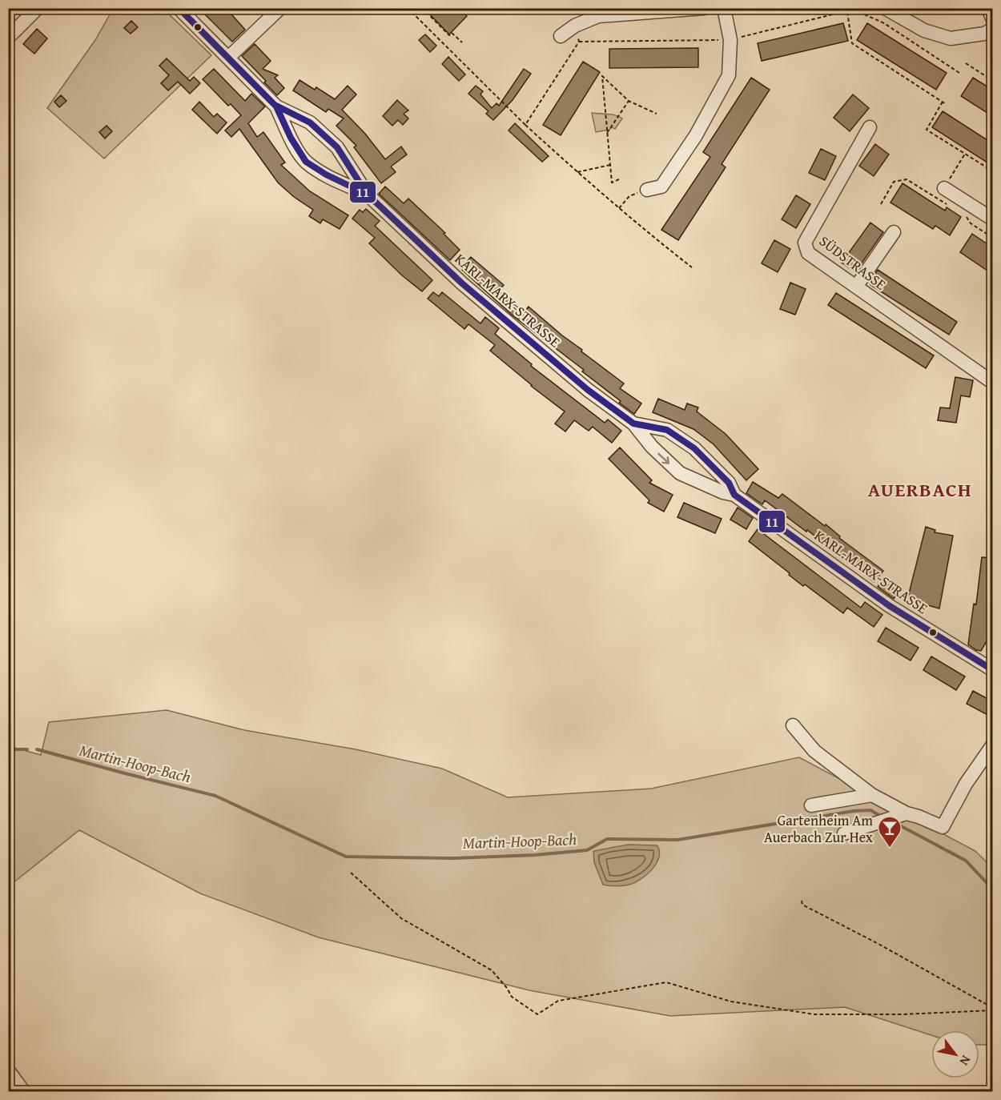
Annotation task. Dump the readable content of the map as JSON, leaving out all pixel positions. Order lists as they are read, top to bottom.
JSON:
{
  "streets": {
    "street": ["SÜDSTRASSE", "KARL-MARX-STRASSE"]
  },
  "districts": ["AUERBACH"],
  "water": ["Martin-Hoop-Bach"],
  "places": {
    "bar": ["Gartenheim Am Auerbach Zur Hex"]
  },
  "lines": ["transit line 11"],
  "north": "bottom right"
}
